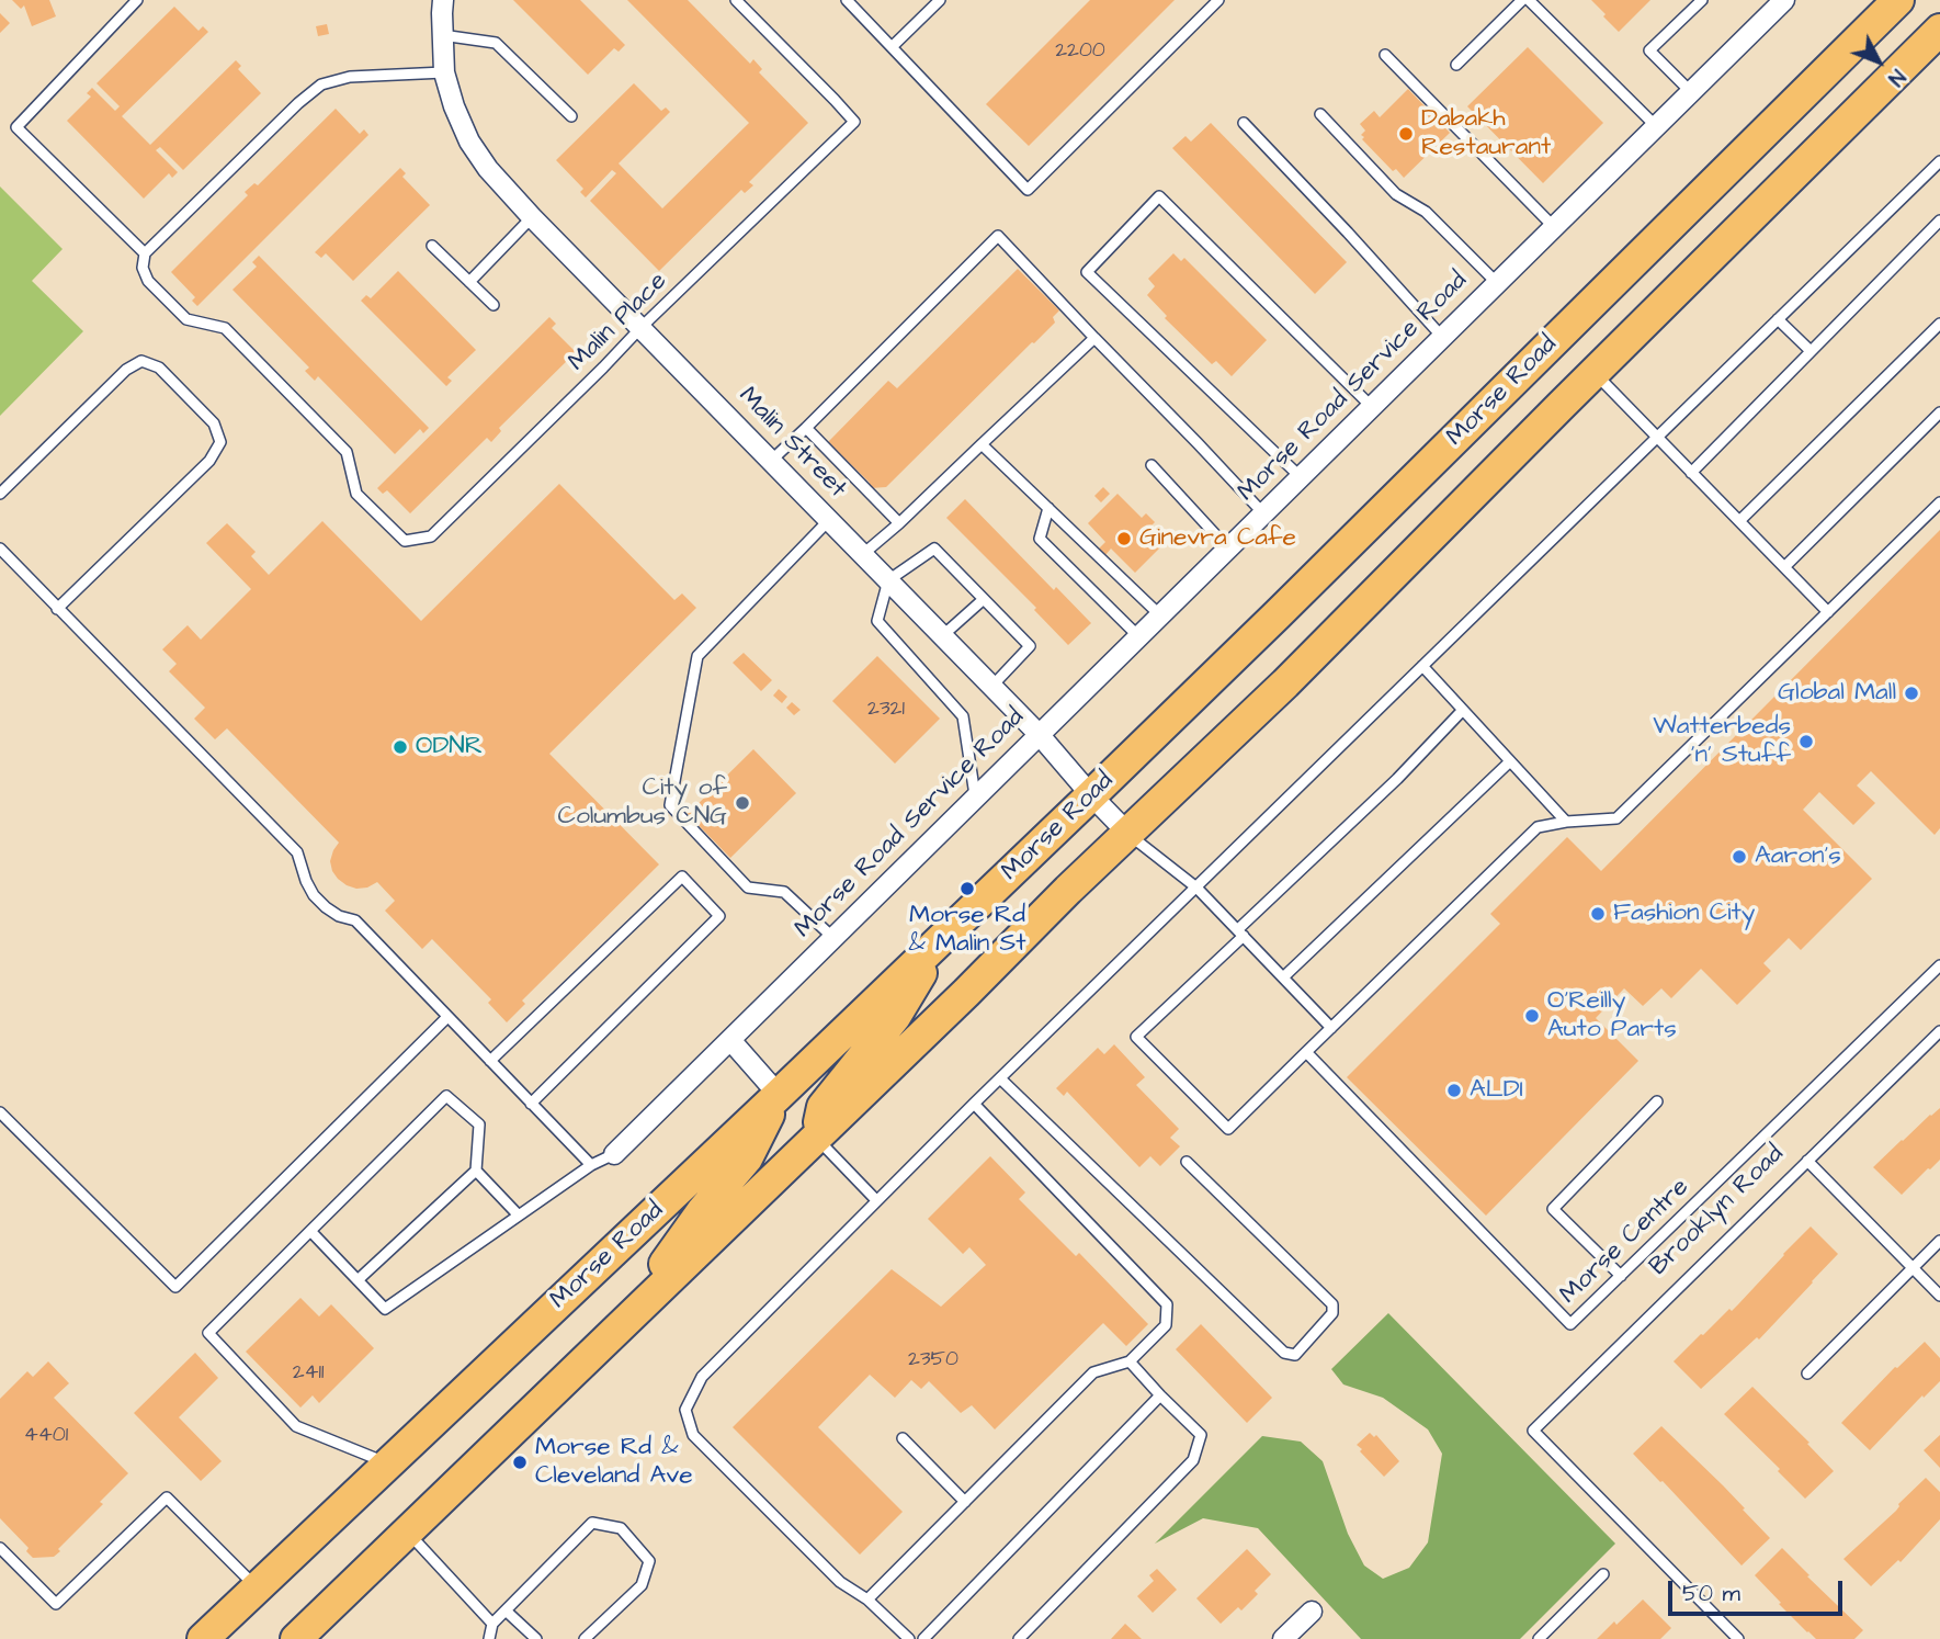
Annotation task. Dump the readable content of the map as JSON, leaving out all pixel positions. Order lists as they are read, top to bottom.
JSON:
{
  "streets": {
    "main road": ["Morse Road"],
    "street": ["Morse Road Service Road", "Malin Street"],
    "lane": ["Malin Place", "Brooklyn Road", "Morse Centre"]
  },
  "crossings": [
    ["Malin Place", "Malin Street"],
    ["Morse Road Service Road", "Malin Street"],
    ["Morse Road", "Malin Street"]
  ],
  "places": [
    "Dabakh Restaurant",
    "Ginevra Cafe",
    "Global Mall",
    "Watterbeds 'n' Stuff",
    "ODNR",
    "City of Columbus CNG",
    "Aaron's",
    "Morse Rd & Malin St",
    "Fashion City",
    "O'Reilly Auto Parts",
    "ALDI",
    "Morse Rd & Cleveland Ave"
  ],
  "house_numbers": [
    "2200",
    "2321",
    "2350",
    "2411",
    "4401"
  ],
  "scale_bar": "50 m",
  "north": "bottom right"
}
